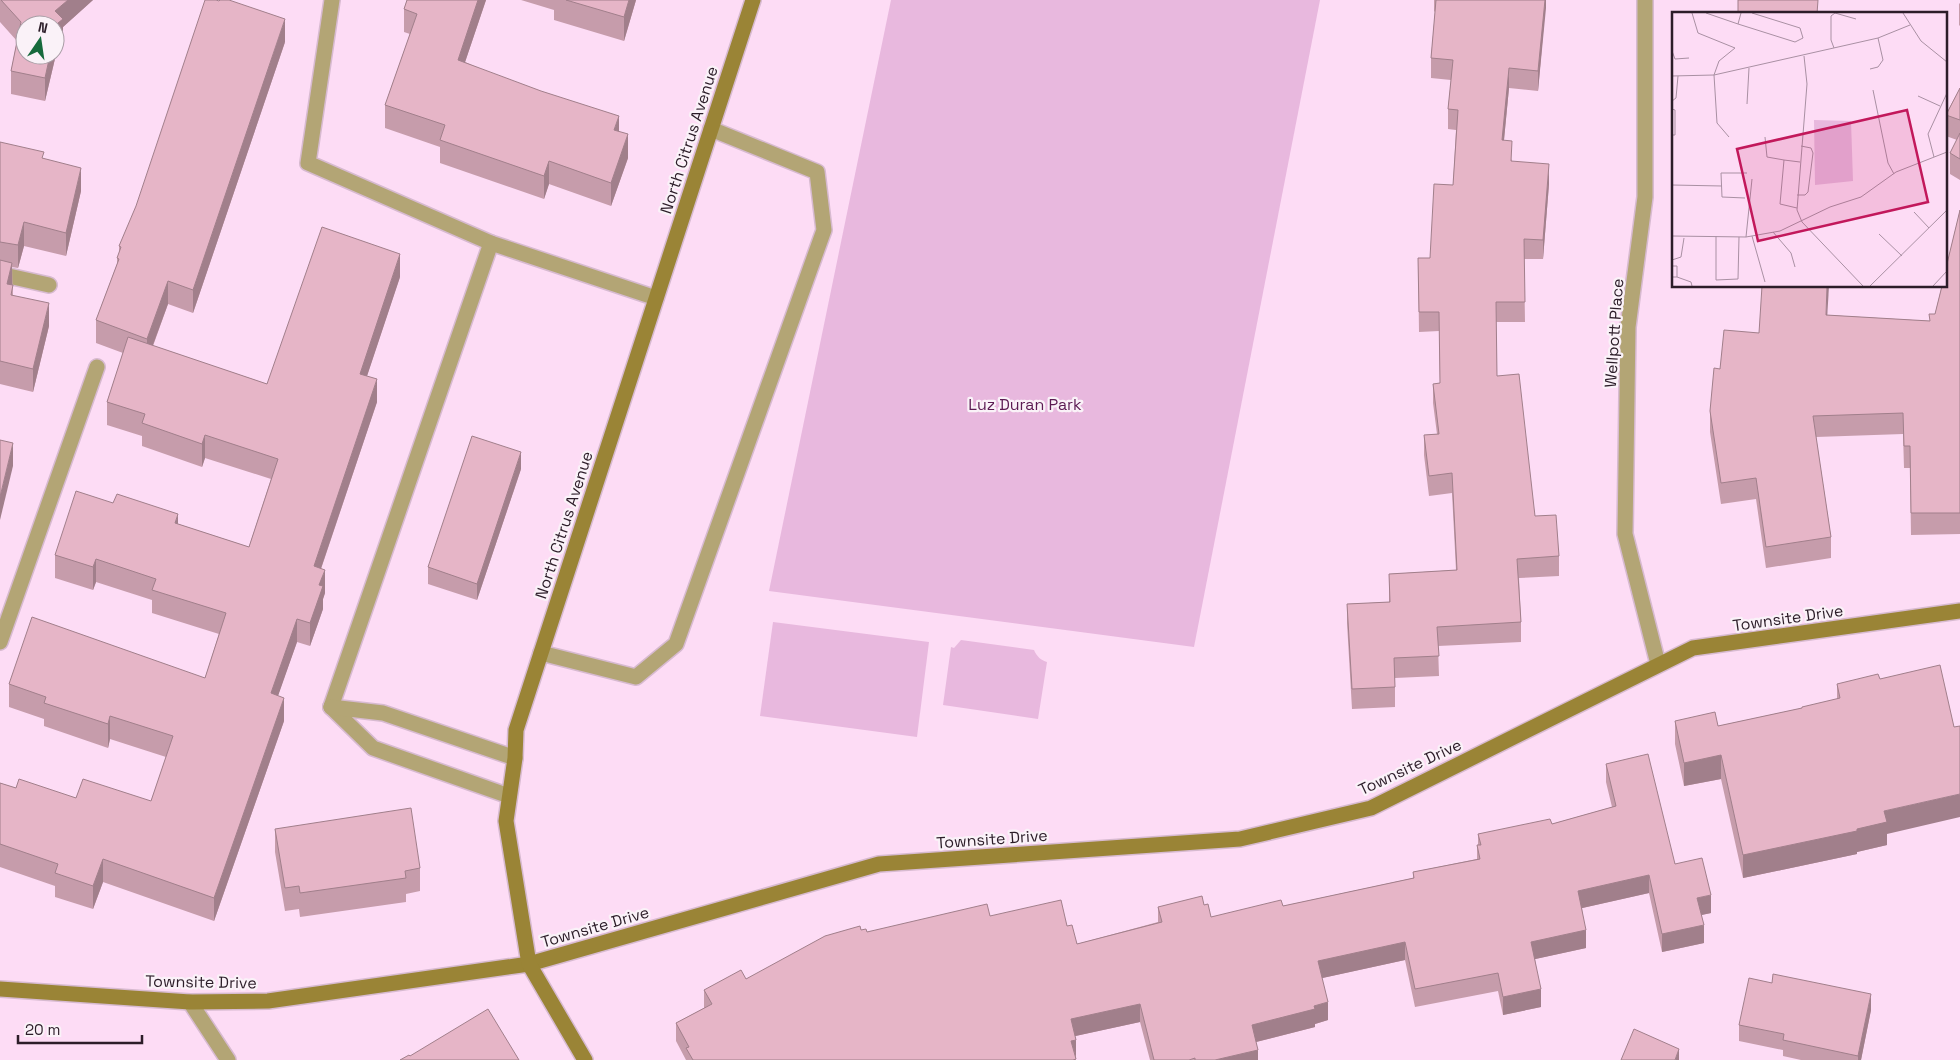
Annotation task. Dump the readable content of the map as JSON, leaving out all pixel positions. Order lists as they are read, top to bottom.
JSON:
{
  "streets": {
    "main road": ["North Citrus Avenue", "Townsite Drive"],
    "street": ["Wellpott Place"]
  },
  "crossings": [
    ["North Citrus Avenue", "Townsite Drive"],
    ["Wellpott Place", "Townsite Drive"]
  ],
  "parks": ["Luz Duran Park"],
  "scale_bar": "20 m",
  "north": "top"
}
